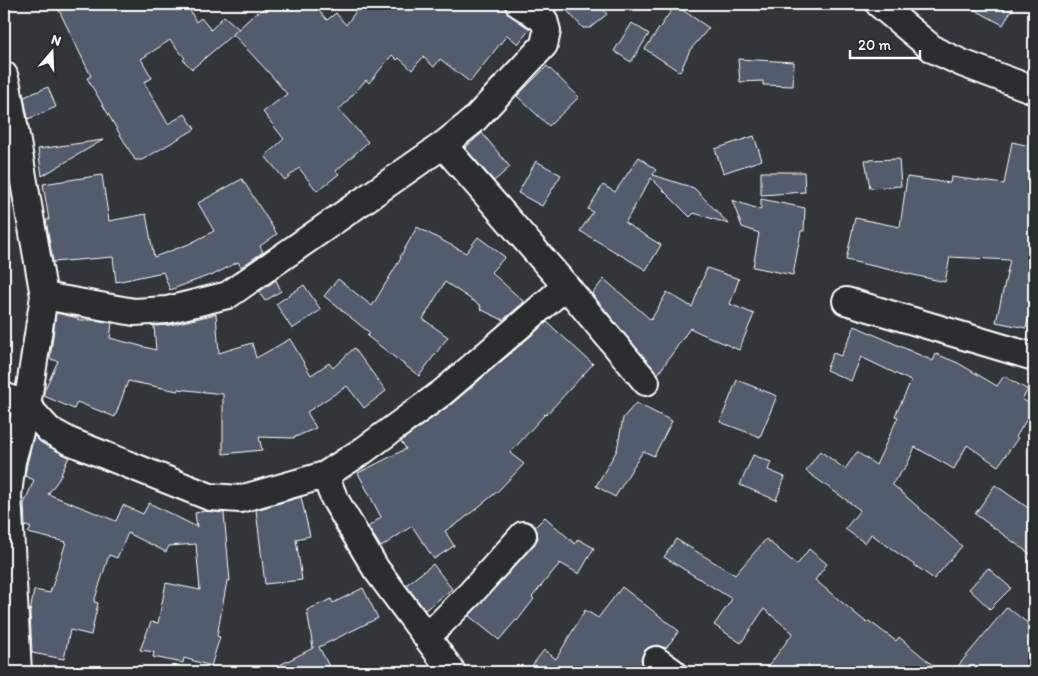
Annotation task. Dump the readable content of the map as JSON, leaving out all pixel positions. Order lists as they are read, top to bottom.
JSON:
{
  "scale_bar": "20 m",
  "north": "top"
}
